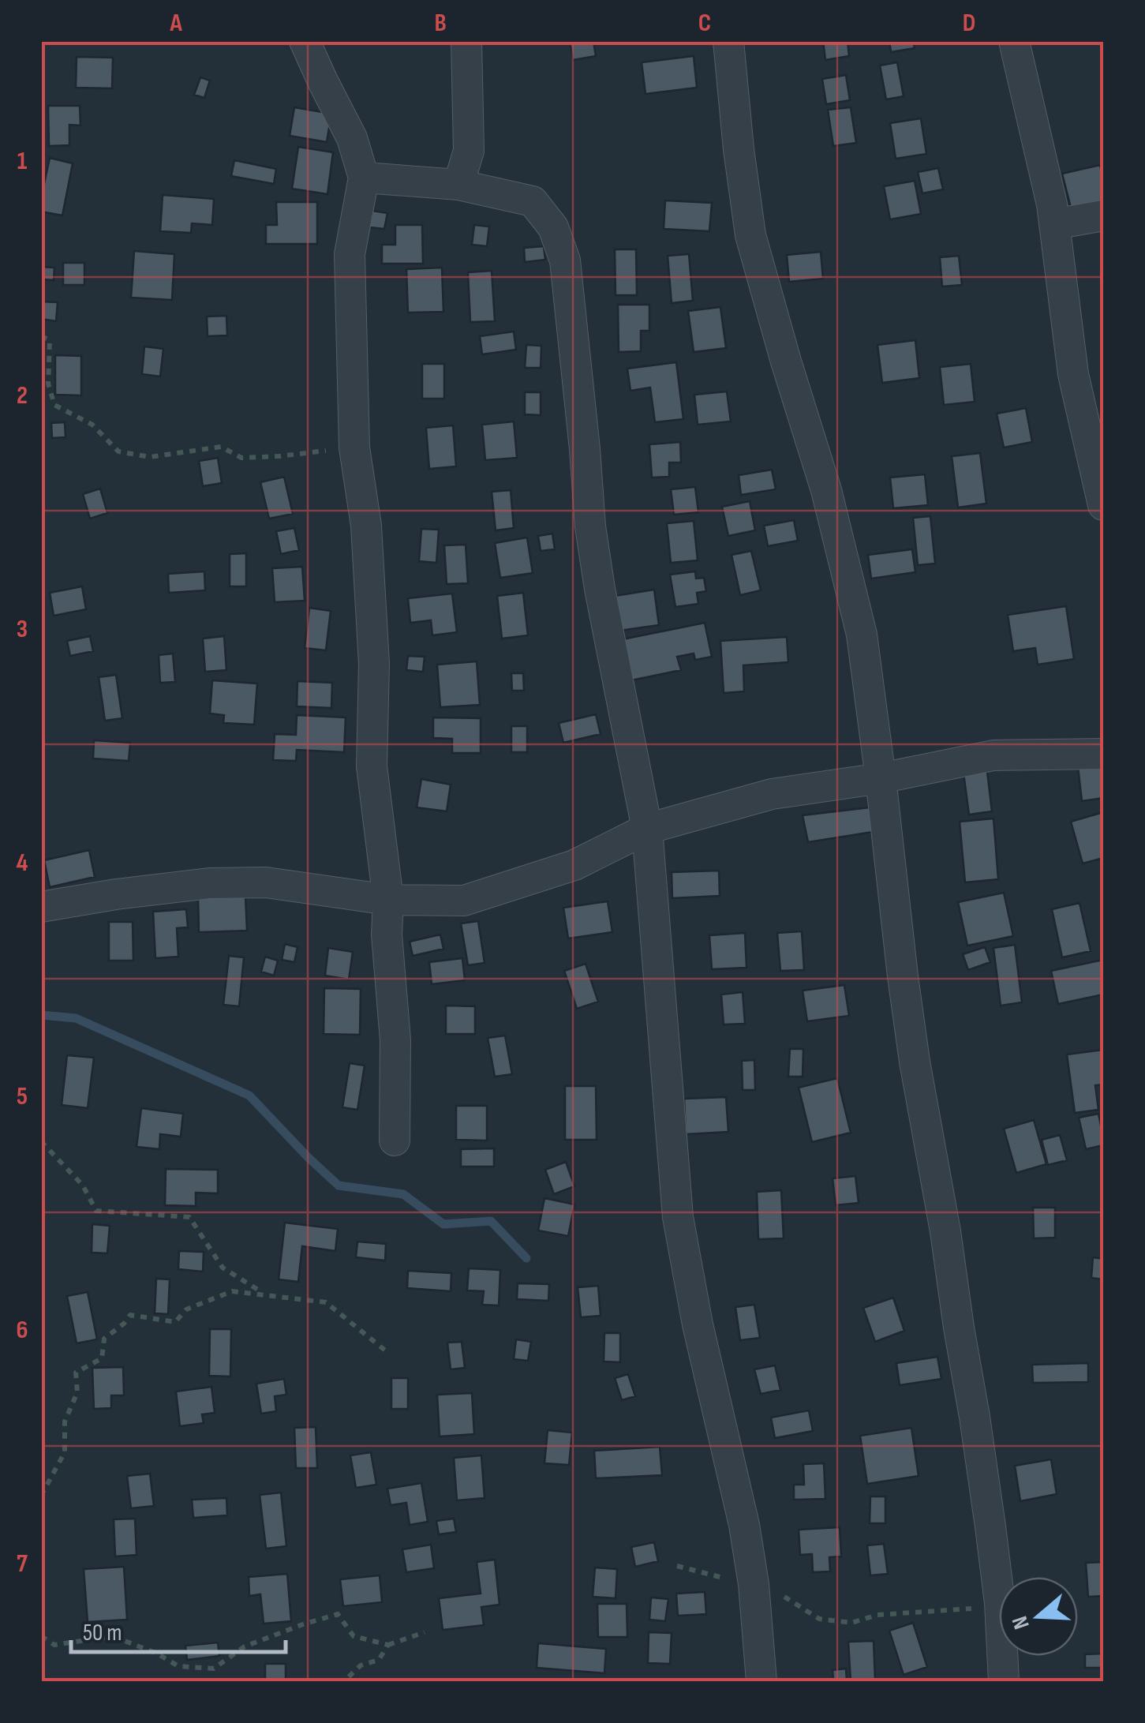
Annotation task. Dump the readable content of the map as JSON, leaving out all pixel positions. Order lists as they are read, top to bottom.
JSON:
{
  "scale_bar": "50 m",
  "north": "left",
  "grid": {
    "columns": [
      "A",
      "B",
      "C",
      "D"
    ],
    "rows": [
      "1",
      "2",
      "3",
      "4",
      "5",
      "6",
      "7"
    ]
  }
}
